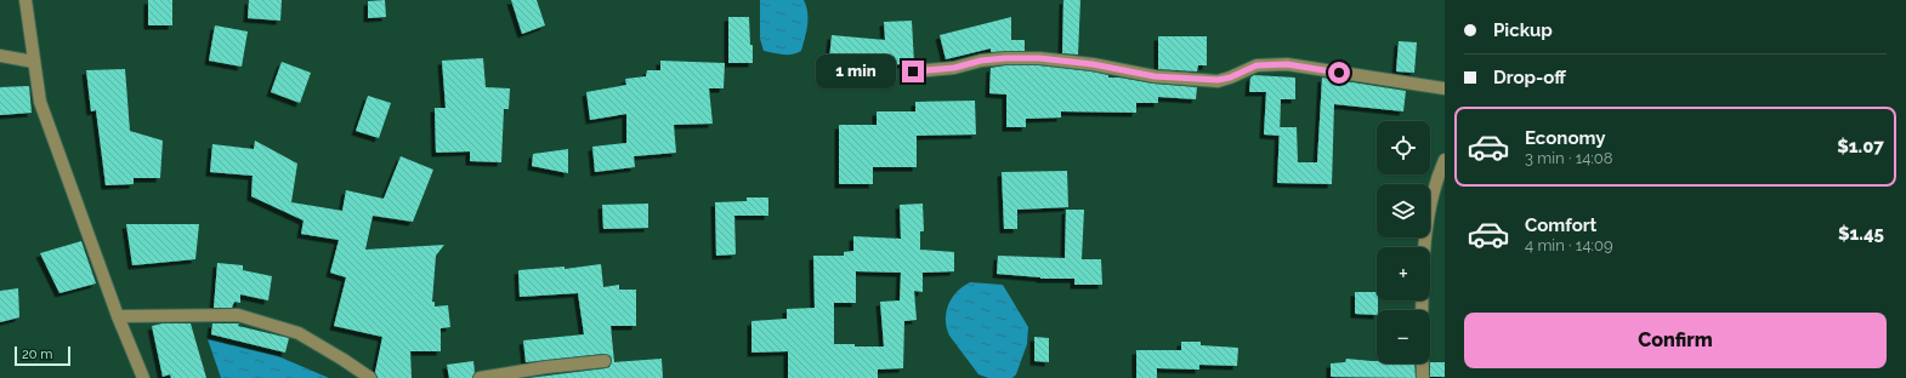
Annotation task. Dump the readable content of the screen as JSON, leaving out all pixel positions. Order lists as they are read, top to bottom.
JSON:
{
  "scale_bar": "20 m",
  "page": {
    "banner": ["Pickup", "Drop-off"],
    "bubble": "1 min",
    "list": [
      {
        "name": "Economy",
        "note": "3 min · 14:08",
        "value": "$1.07"
      },
      {
        "name": "Comfort",
        "note": "4 min · 14:09",
        "value": "$1.45"
      }
    ],
    "map_buttons": ["+", "−"],
    "buttons": "Confirm",
    "scale": "20 m"
  }
}
